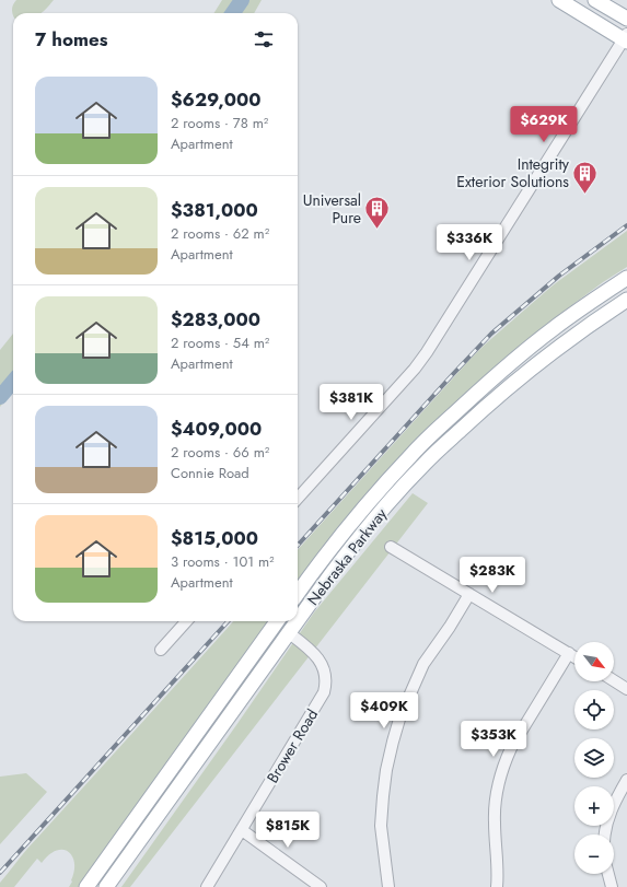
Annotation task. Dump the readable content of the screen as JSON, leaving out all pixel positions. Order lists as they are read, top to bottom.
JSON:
{
  "streets": {
    "main road": ["Nebraska Parkway"],
    "street": ["Brower Road"]
  },
  "crossings": [
    ["Nebraska Parkway", "Brower Road"]
  ],
  "places": {
    "building": ["Integrity Exterior Solutions", "Universal Pure"]
  },
  "north": "bottom right",
  "page": {
    "heading": "7 homes",
    "list": [
      {
        "name": "$629,000",
        "note": "2 rooms · 78 m² · Apartment"
      },
      {
        "name": "$381,000",
        "note": "2 rooms · 62 m² · Apartment"
      },
      {
        "name": "$283,000",
        "note": "2 rooms · 54 m² · Apartment"
      },
      {
        "name": "$409,000",
        "note": "2 rooms · 66 m² · Connie Road"
      },
      {
        "name": "$815,000",
        "note": "3 rooms · 101 m² · Apartment"
      }
    ],
    "price": [
      "$629K",
      "$336K",
      "$381K",
      "$283K",
      "$409K",
      "$353K",
      "$815K"
    ],
    "map_buttons": ["+", "−"]
  }
}
